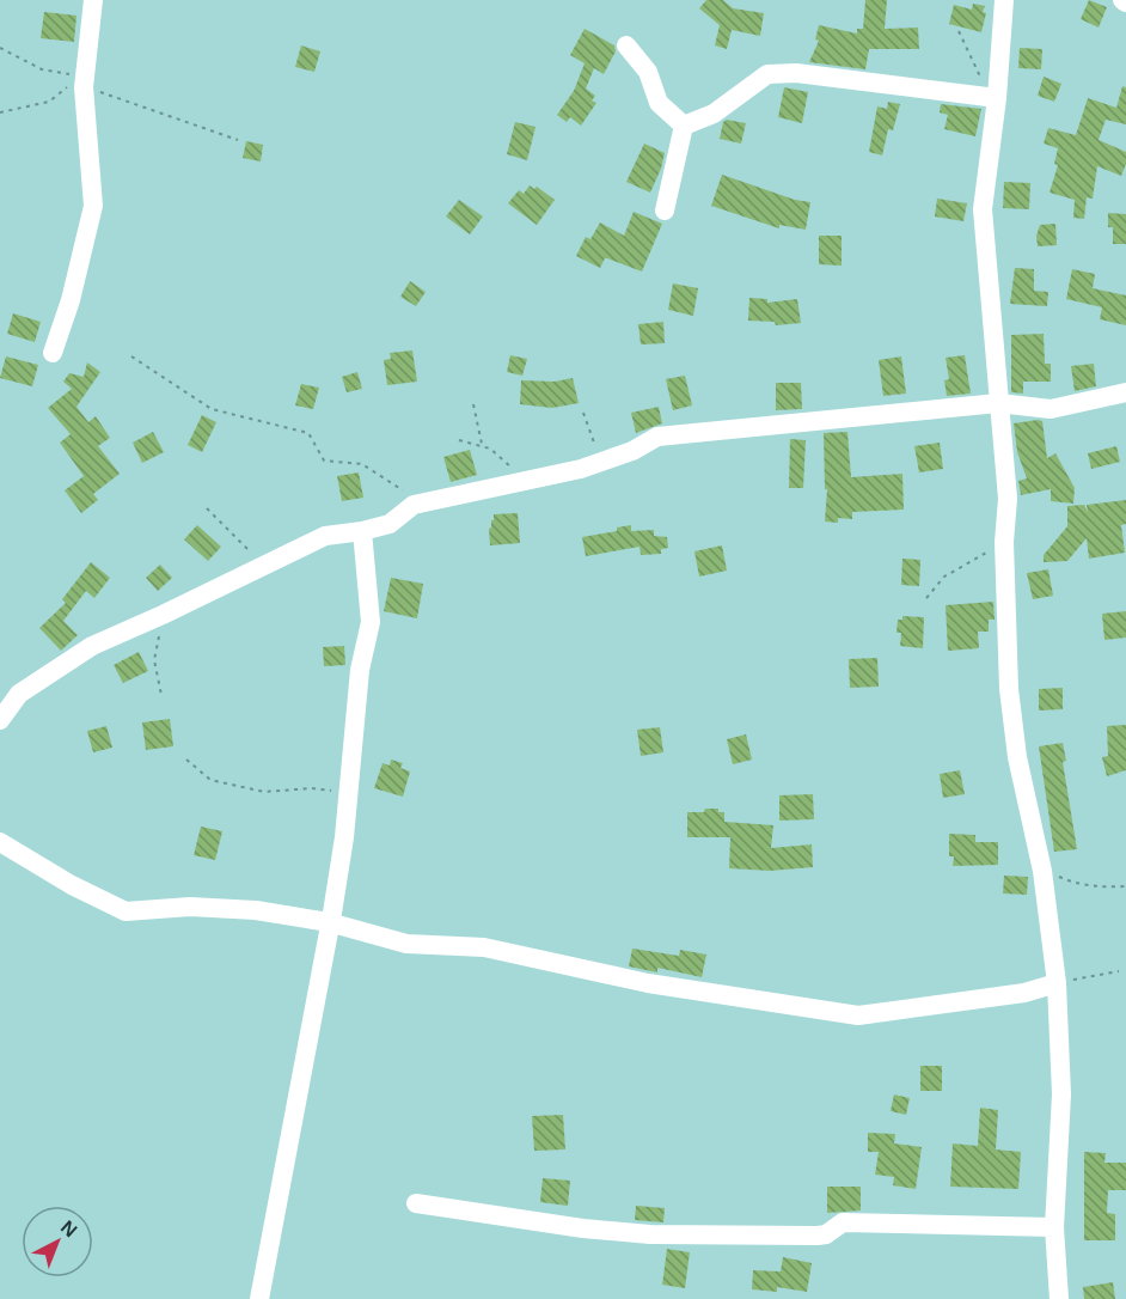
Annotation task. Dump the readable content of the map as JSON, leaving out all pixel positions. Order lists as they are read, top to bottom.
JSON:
{
  "north": "top right"
}
